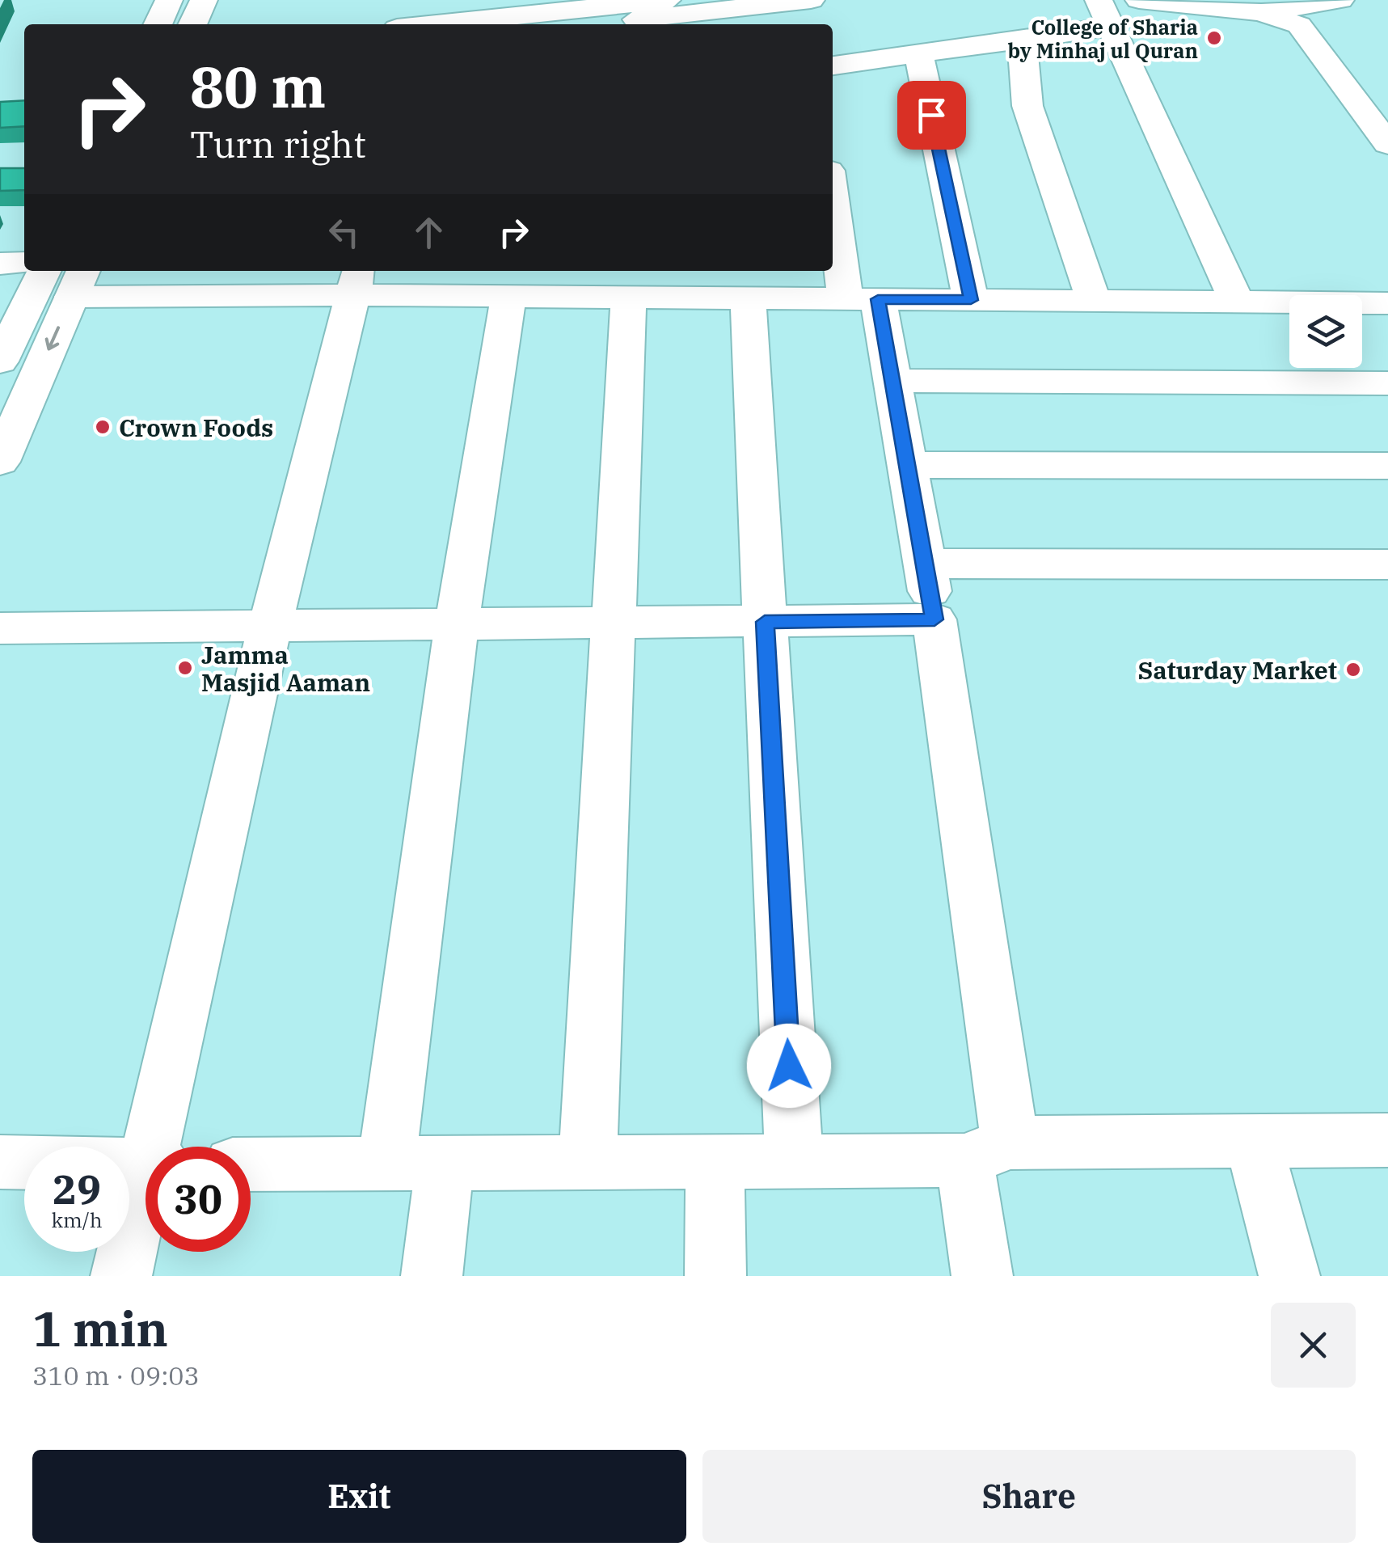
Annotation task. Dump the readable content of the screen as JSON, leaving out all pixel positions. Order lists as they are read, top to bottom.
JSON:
{
  "places": [
    "College of Sharia by Minhaj ul Quran",
    "Crown Foods",
    "Jamma Masjid Aaman",
    "Saturday Market"
  ],
  "page": {
    "turn": ["80 m", "Turn right"],
    "speed": "29 km/h",
    "limit": "30",
    "heading": ["1 min", "310 m · 09:03"],
    "buttons": ["Exit", "Share"]
  }
}
